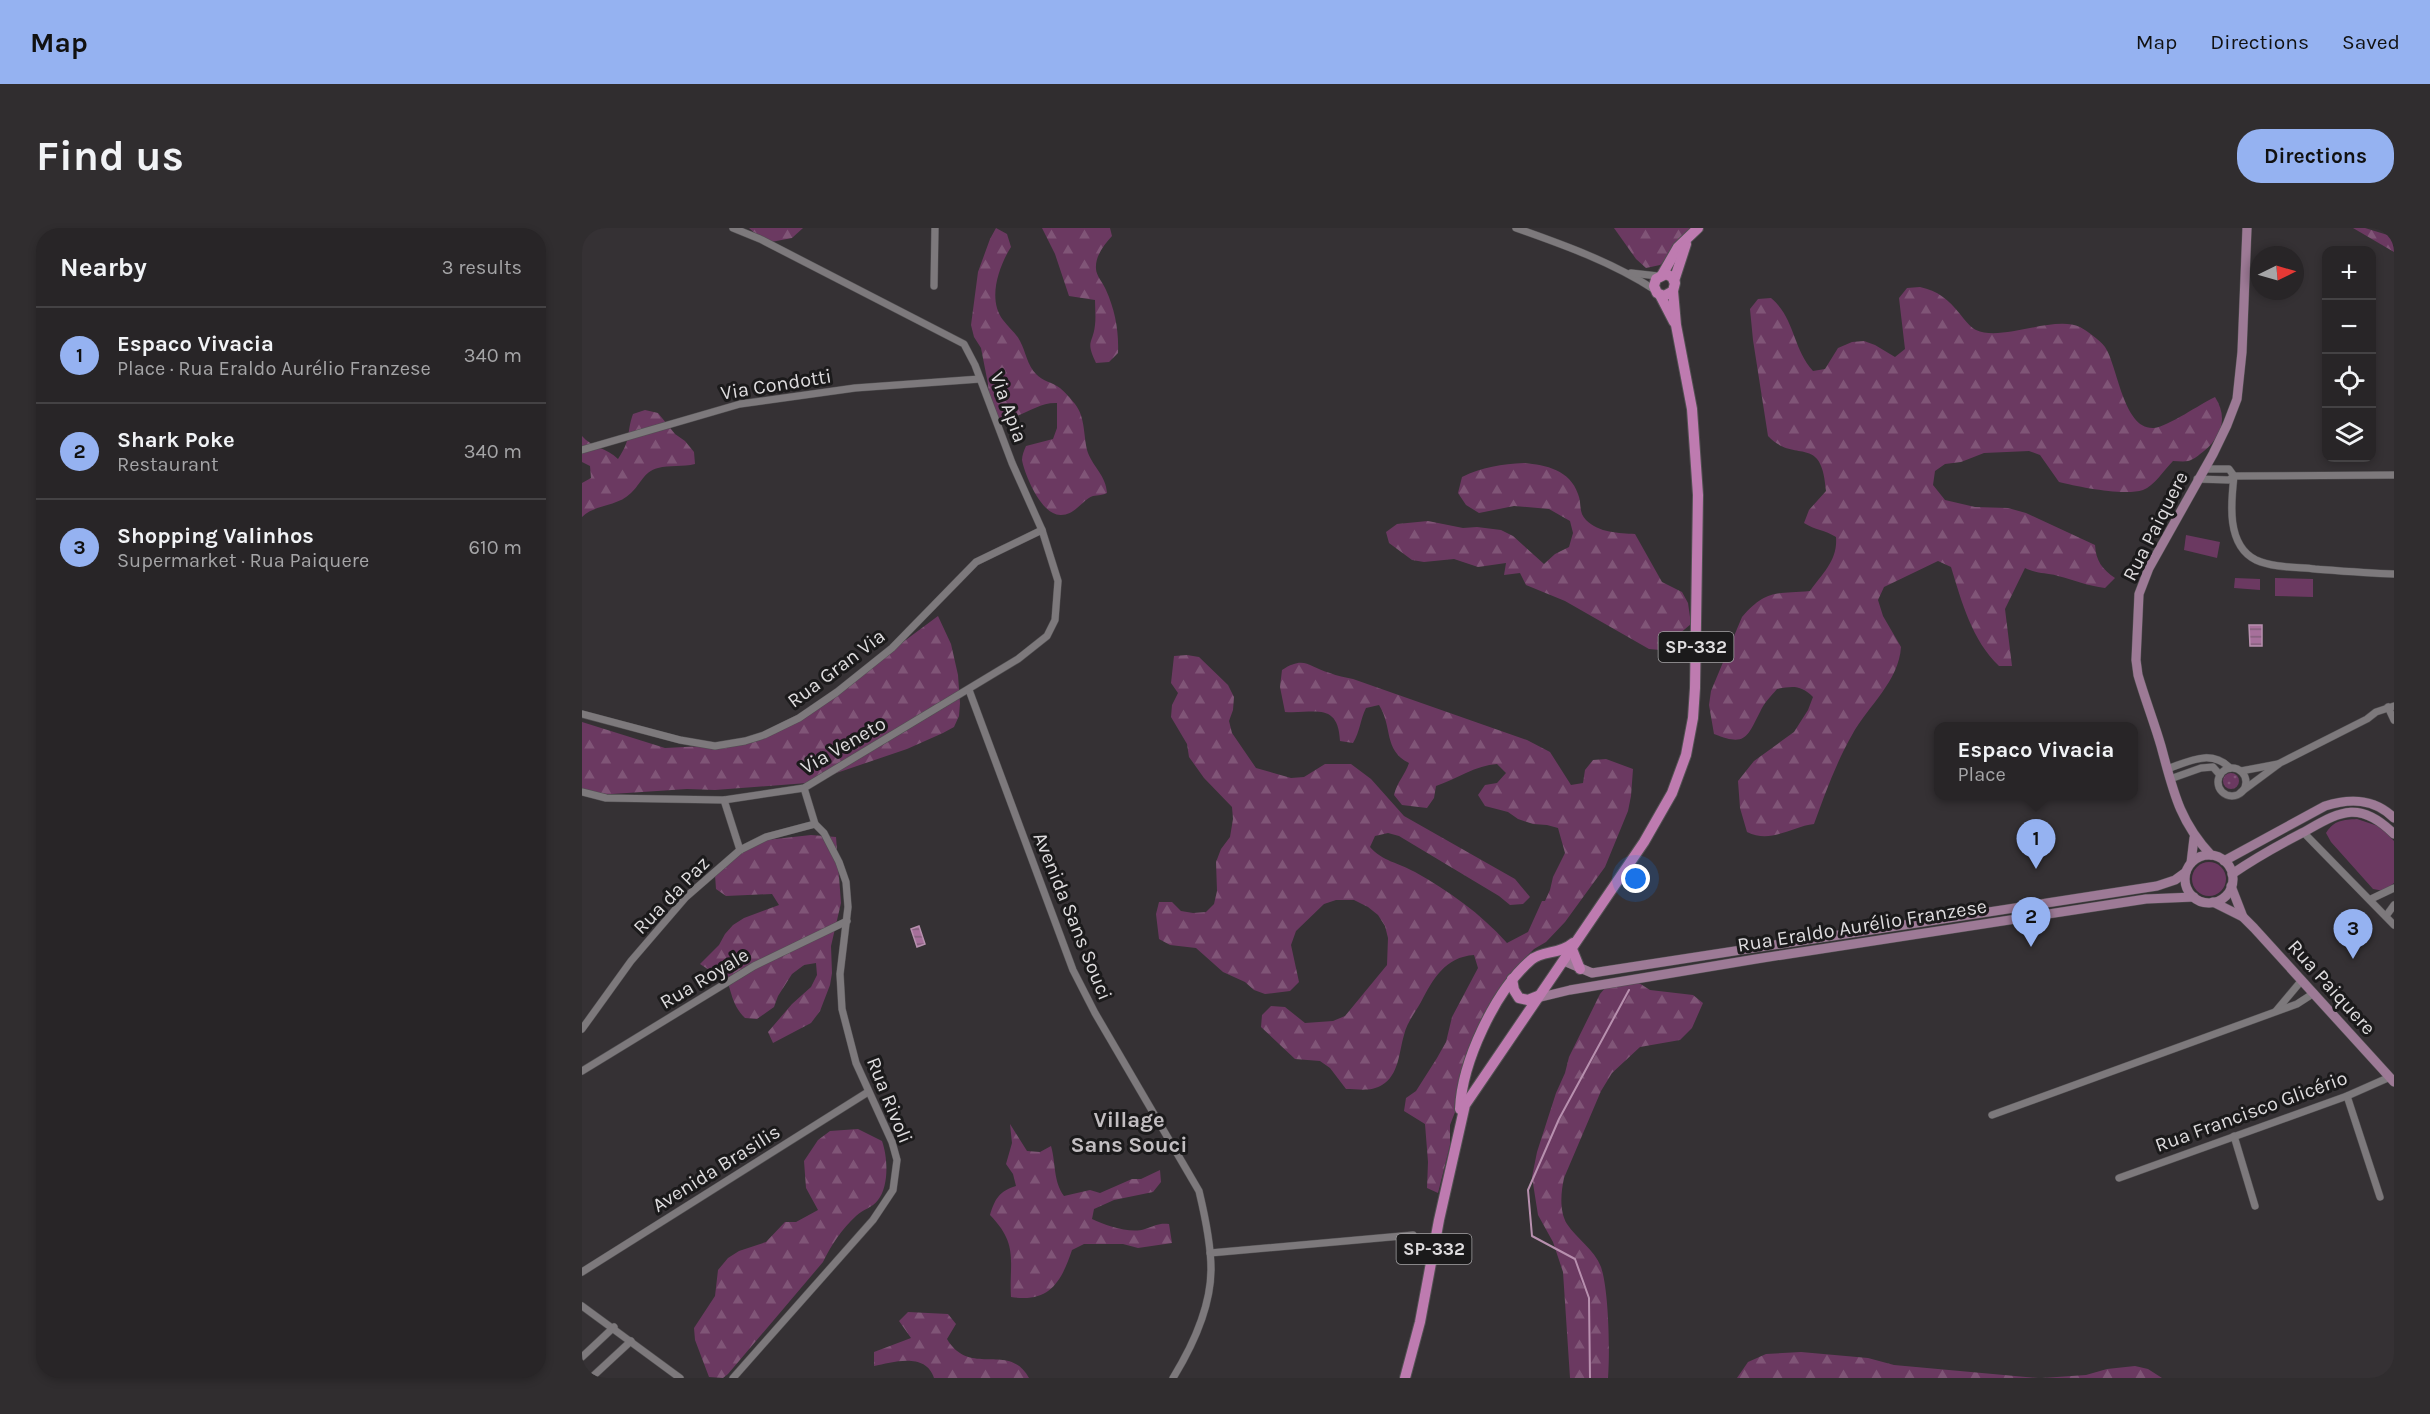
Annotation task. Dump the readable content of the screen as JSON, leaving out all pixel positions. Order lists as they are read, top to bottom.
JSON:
{
  "streets": {
    "main road": ["Rua Paiquere", "SP-332", "Rua Eraldo Aurélio Franzese"],
    "street": [
      "Via Condotti",
      "Via Apia",
      "Rua Gran Via",
      "Via Veneto",
      "Rua da Paz",
      "Avenida Sans Souci",
      "Rua Royale",
      "Rua Rivoli",
      "Rua Francisco Glicério",
      "Avenida Brasilis"
    ]
  },
  "crossings": [
    ["Via Condotti", "Via Apia"],
    ["Via Apia", "Rua Gran Via"],
    ["Via Apia", "Via Veneto"],
    ["Via Apia", "Avenida Sans Souci"],
    ["Rua Paiquere", "Rua Eraldo Aurélio Franzese"],
    ["Rua Paiquere", "Rua Francisco Glicério"],
    ["SP-332", "Rua Eraldo Aurélio Franzese"],
    ["Via Veneto", "Avenida Sans Souci"],
    ["Via Veneto", "Rua Rivoli"],
    ["Rua da Paz", "Rua Rivoli"],
    ["Rua Royale", "Rua Rivoli"],
    ["Rua Rivoli", "Avenida Brasilis"]
  ],
  "districts": ["Village Sans Souci"],
  "north": "right",
  "page": {
    "header": "Map",
    "nav": ["Map", "Directions", "Saved"],
    "buttons": "Directions",
    "title": "Find us",
    "heading": ["Nearby", "3 results"],
    "map_buttons": ["+", "−"],
    "list": [
      {
        "mark": "1",
        "name": "Espaco Vivacia",
        "note": "Place · Rua Eraldo Aurélio Franzese",
        "value": "340 m"
      },
      {
        "mark": "2",
        "name": "Shark Poke",
        "note": "Restaurant",
        "value": "340 m"
      },
      {
        "mark": "3",
        "name": "Shopping Valinhos",
        "note": "Supermarket · Rua Paiquere",
        "value": "610 m"
      }
    ],
    "popup": ["Espaco Vivacia", "Place"],
    "pins": ["1", "2", "3"]
  }
}
